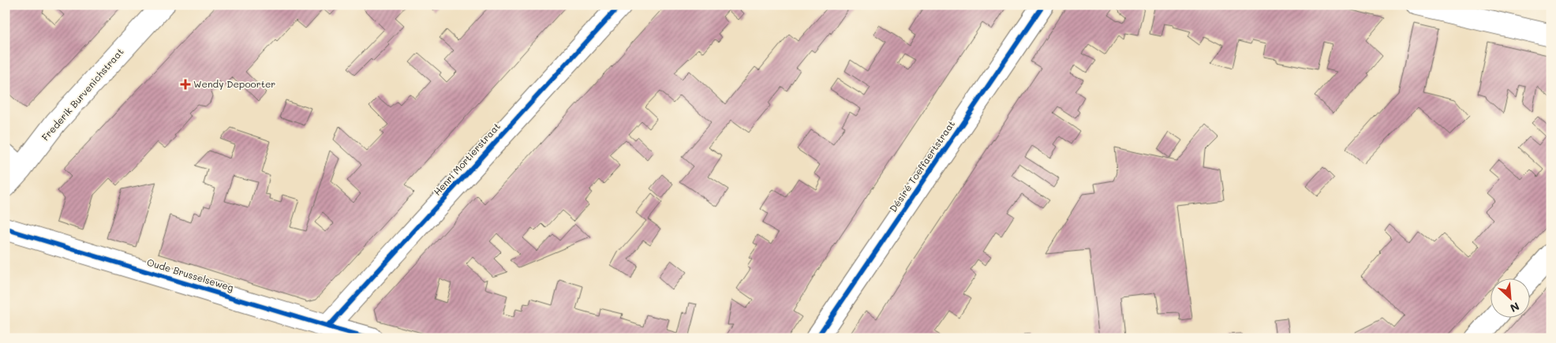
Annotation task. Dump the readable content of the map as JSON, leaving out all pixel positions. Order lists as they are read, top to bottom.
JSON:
{
  "streets": {
    "street": [
      "Frederik Burvenichstraat",
      "Henri Mortierstraat",
      "Désiré Toeffaertstraat",
      "Oude Brusselseweg"
    ]
  },
  "crossings": [
    ["Henri Mortierstraat", "Oude Brusselseweg"]
  ],
  "places": {
    "health": ["Wendy Depoorter"]
  },
  "north": "bottom right"
}
